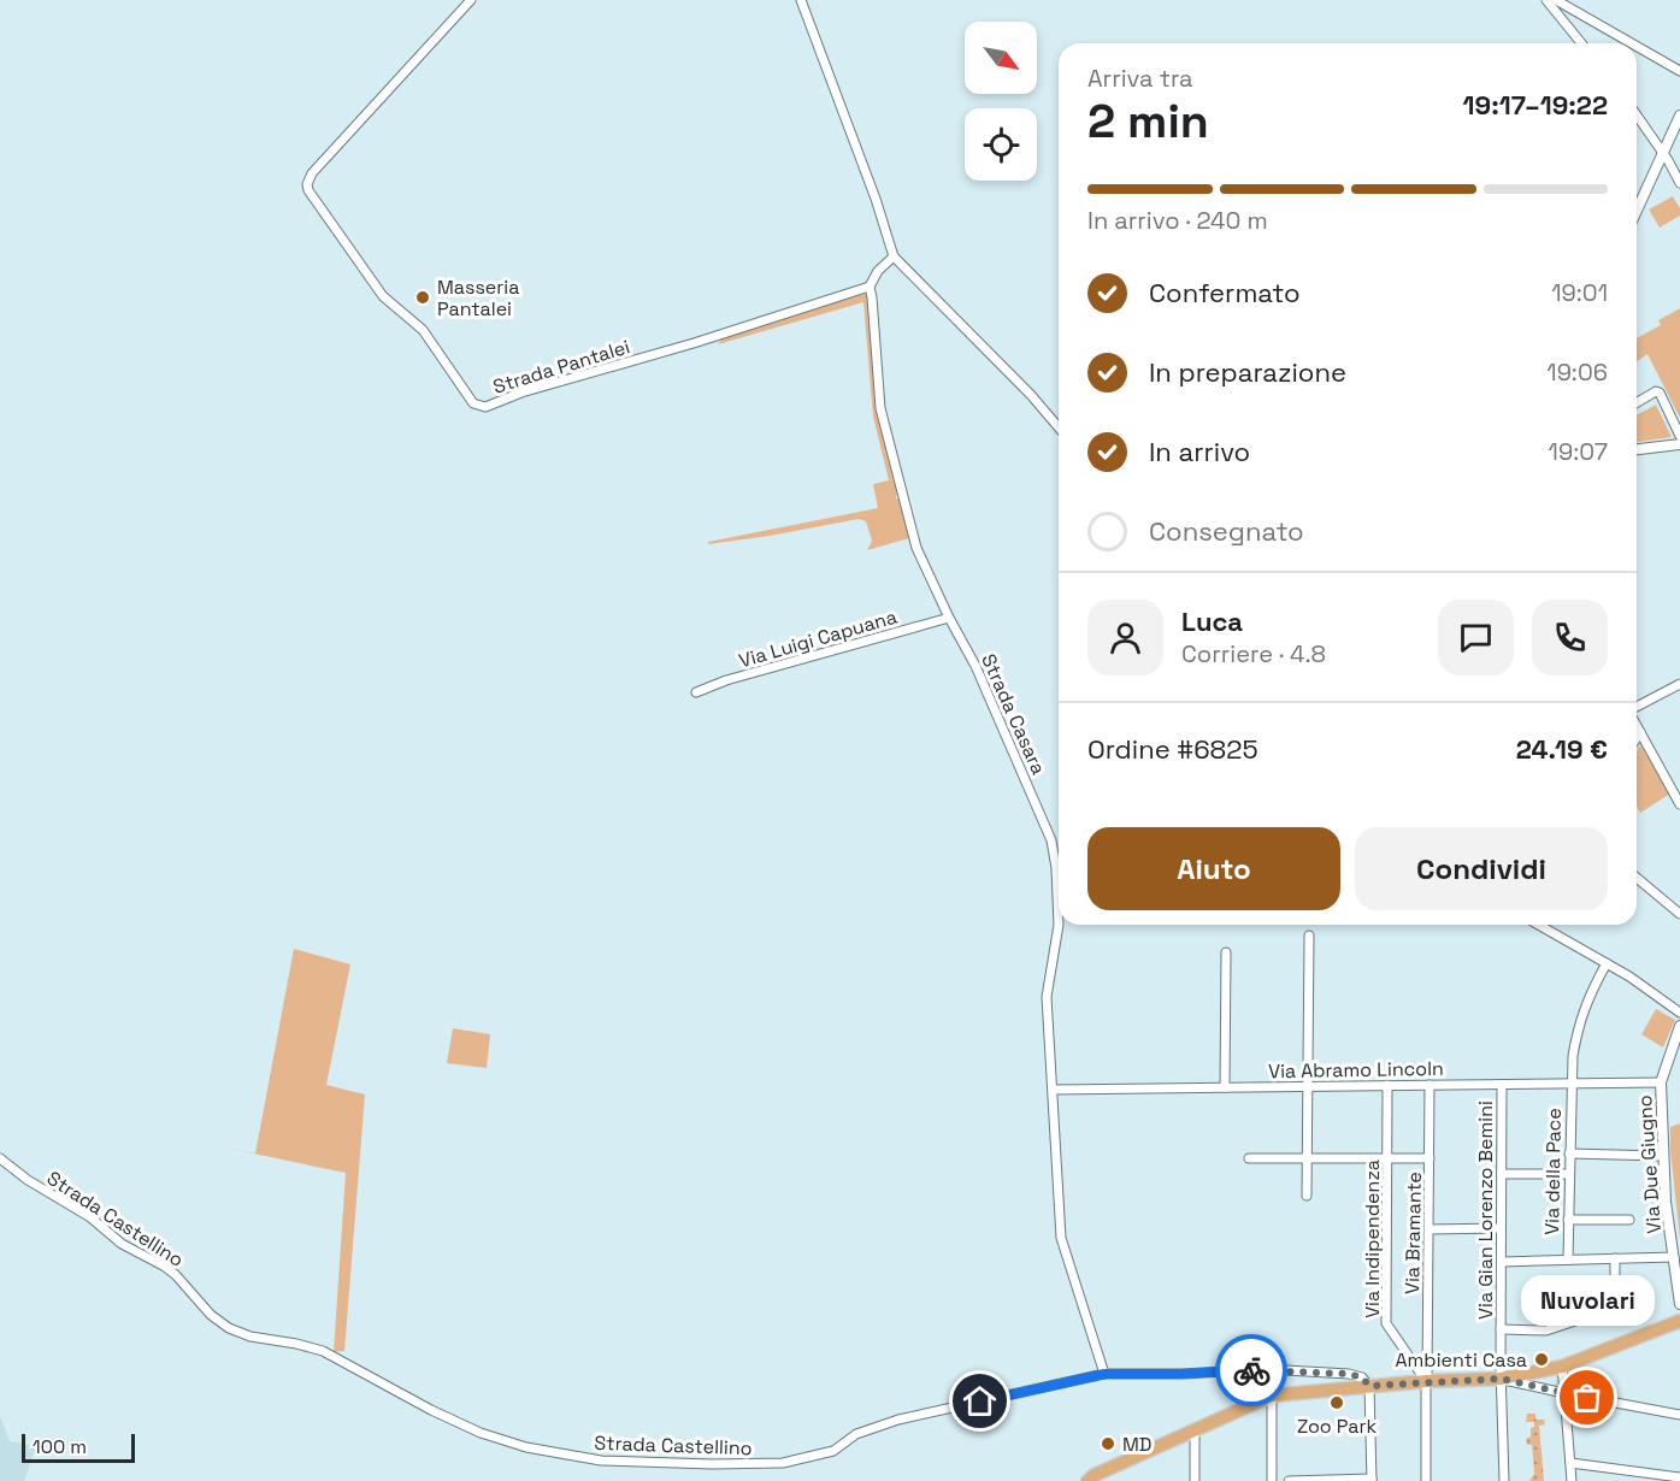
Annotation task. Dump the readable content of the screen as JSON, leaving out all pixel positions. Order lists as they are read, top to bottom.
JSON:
{
  "streets": {
    "street": [
      "Strada Pantalei",
      "Via Luigi Capuana",
      "Strada Casara",
      "Via Abramo Lincoln",
      "Via Due Giugno",
      "Via della Pace",
      "Via Gian Lorenzo Bemini",
      "Strada Castellino",
      "Via Bramante",
      "Via Indipendenza"
    ]
  },
  "crossings": [
    ["Strada Pantalei", "Strada Casara"],
    ["Via Luigi Capuana", "Strada Casara"],
    ["Strada Casara", "Via Abramo Lincoln"],
    ["Strada Casara", "Strada Castellino"],
    ["Via Abramo Lincoln", "Via Due Giugno"],
    ["Via Abramo Lincoln", "Via della Pace"],
    ["Via Abramo Lincoln", "Via Gian Lorenzo Bemini"],
    ["Via Abramo Lincoln", "Via Bramante"],
    ["Via Abramo Lincoln", "Via Indipendenza"],
    ["Via Bramante", "Via Indipendenza"]
  ],
  "places": [
    "Masseria Pantalei",
    "Ambienti Casa",
    "Nuvolari",
    "Zoo Park",
    "MD"
  ],
  "scale_bar": "100 m",
  "north": "bottom right",
  "page": {
    "heading": ["2 min", "Arriva tra", "19:17–19:22"],
    "panel": [
      "Luca",
      "Corriere · 4.8",
      "Ordine #6825",
      "24.19 €"
    ],
    "bar": "In arrivo · 240 m",
    "list": [
      ["Confermato", "19:01"],
      ["In preparazione", "19:06"],
      ["In arrivo", "19:07"],
      "Consegnato"
    ],
    "buttons": ["Aiuto", "Condividi"],
    "bubble": "Nuvolari",
    "scale": "100 m"
  }
}
